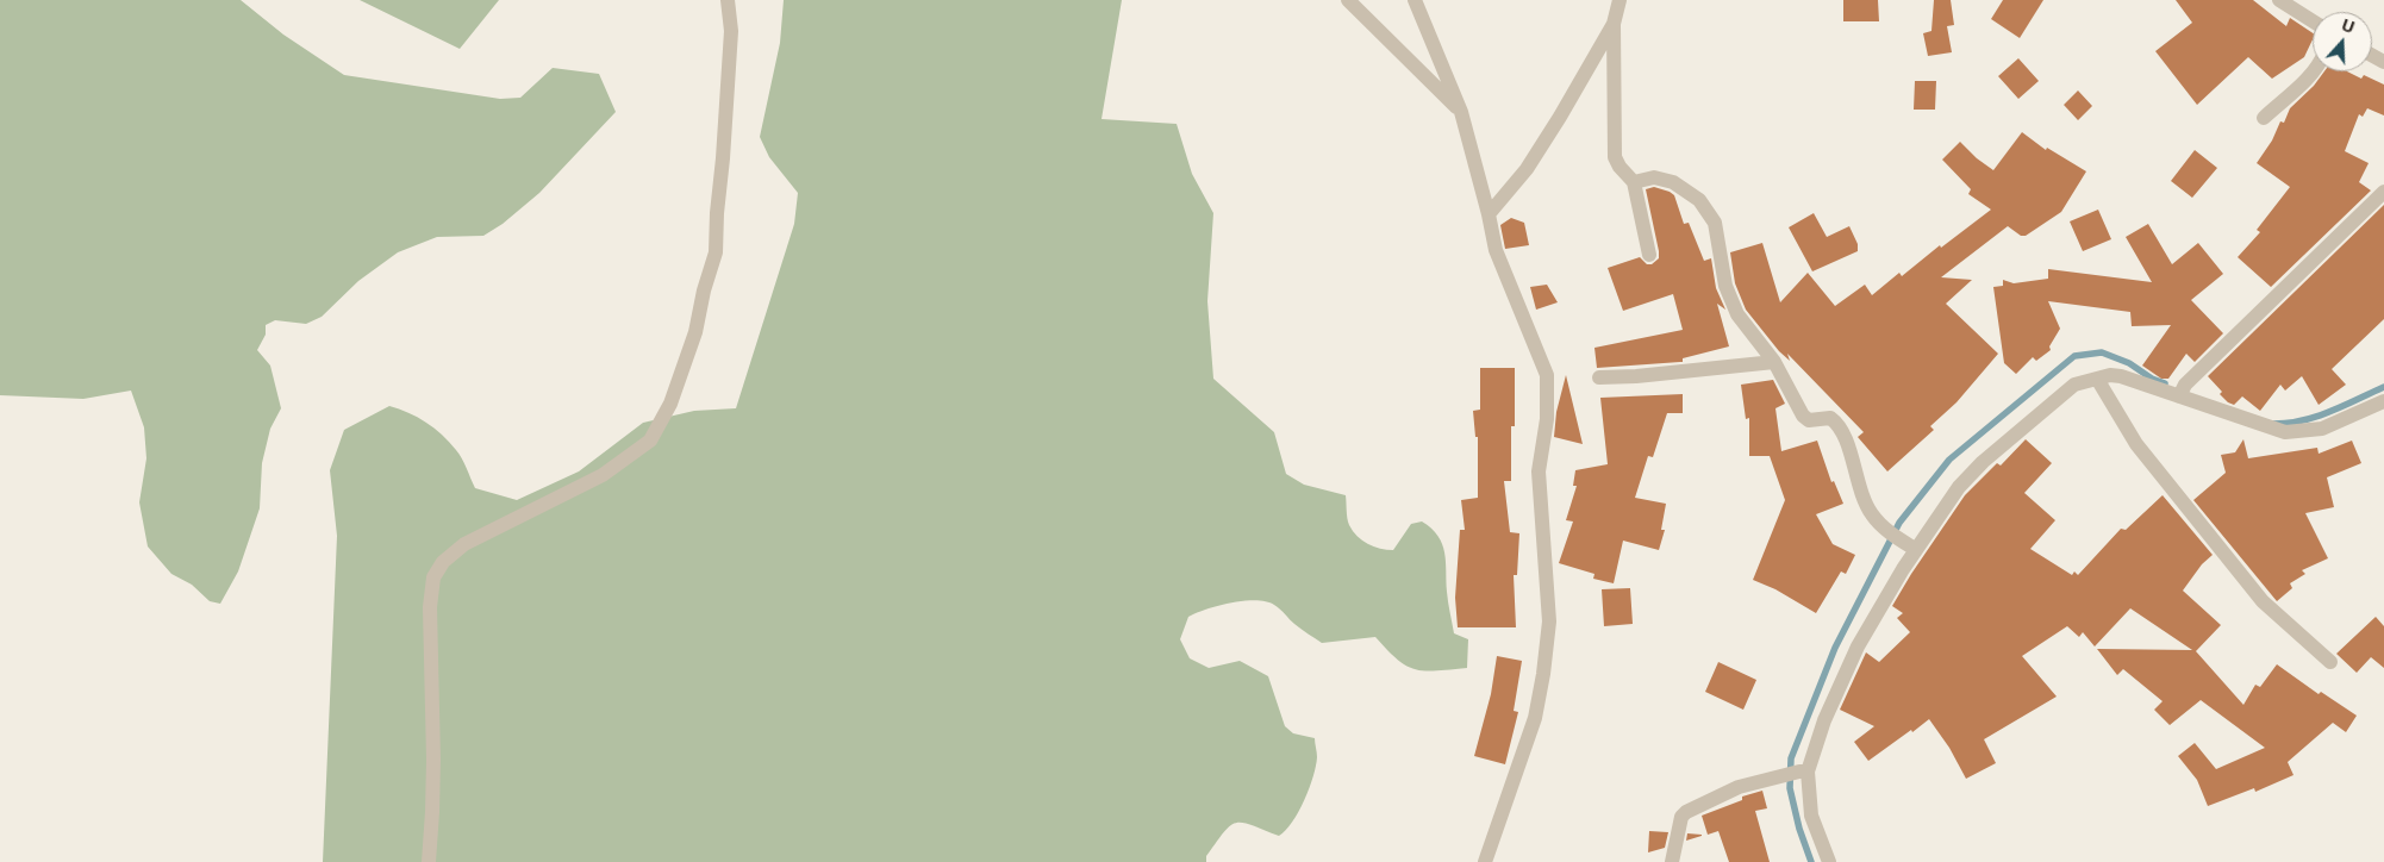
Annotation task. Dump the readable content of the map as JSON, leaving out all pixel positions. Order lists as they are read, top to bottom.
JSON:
{
  "north": "top"
}
